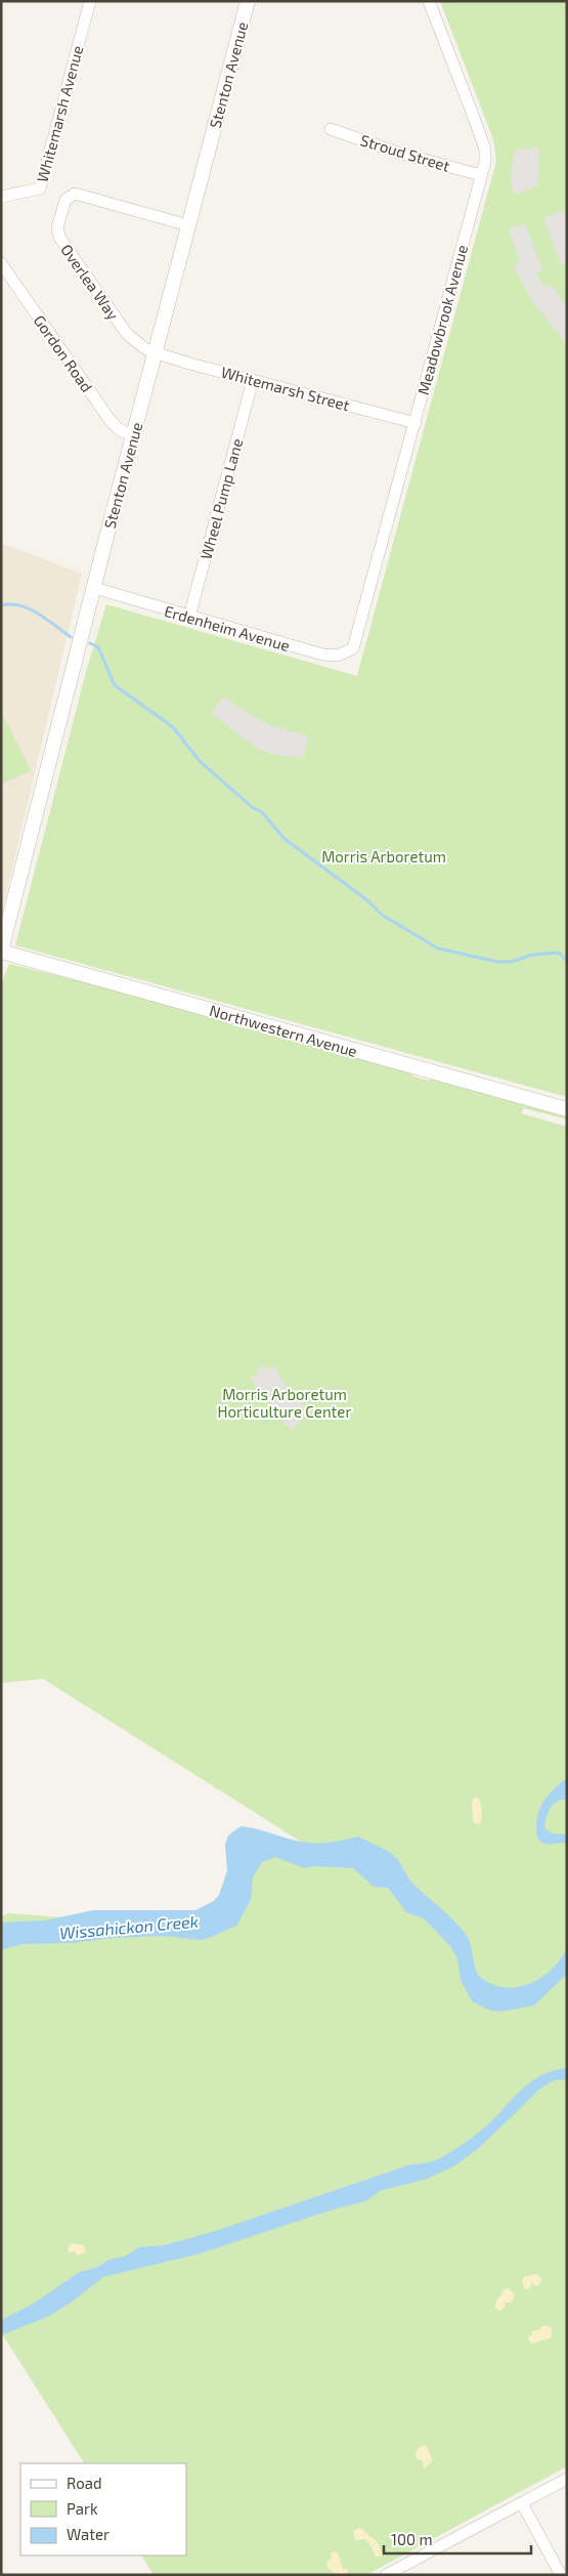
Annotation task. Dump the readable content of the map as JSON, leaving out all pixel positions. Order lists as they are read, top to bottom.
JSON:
{
  "streets": {
    "street": [
      "Stenton Avenue",
      "Whitemarsh Avenue",
      "Stroud Street",
      "Overlea Way",
      "Meadowbrook Avenue",
      "Gordon Road",
      "Whitemarsh Street",
      "Wheel Pump Lane",
      "Erdenheim Avenue",
      "Northwestern Avenue"
    ]
  },
  "crossings": [
    ["Stenton Avenue", "Overlea Way"],
    ["Stenton Avenue", "Gordon Road"],
    ["Stenton Avenue", "Whitemarsh Street"],
    ["Stenton Avenue", "Erdenheim Avenue"],
    ["Stenton Avenue", "Northwestern Avenue"],
    ["Stroud Street", "Meadowbrook Avenue"],
    ["Overlea Way", "Whitemarsh Street"],
    ["Meadowbrook Avenue", "Whitemarsh Street"],
    ["Meadowbrook Avenue", "Erdenheim Avenue"],
    ["Whitemarsh Street", "Wheel Pump Lane"],
    ["Wheel Pump Lane", "Erdenheim Avenue"]
  ],
  "water": ["Wissahickon Creek"],
  "parks": ["Morris Arboretum", "Morris Arboretum Horticulture Center"],
  "legend": ["Road", "Park", "Water"],
  "scale_bar": "100 m"
}
